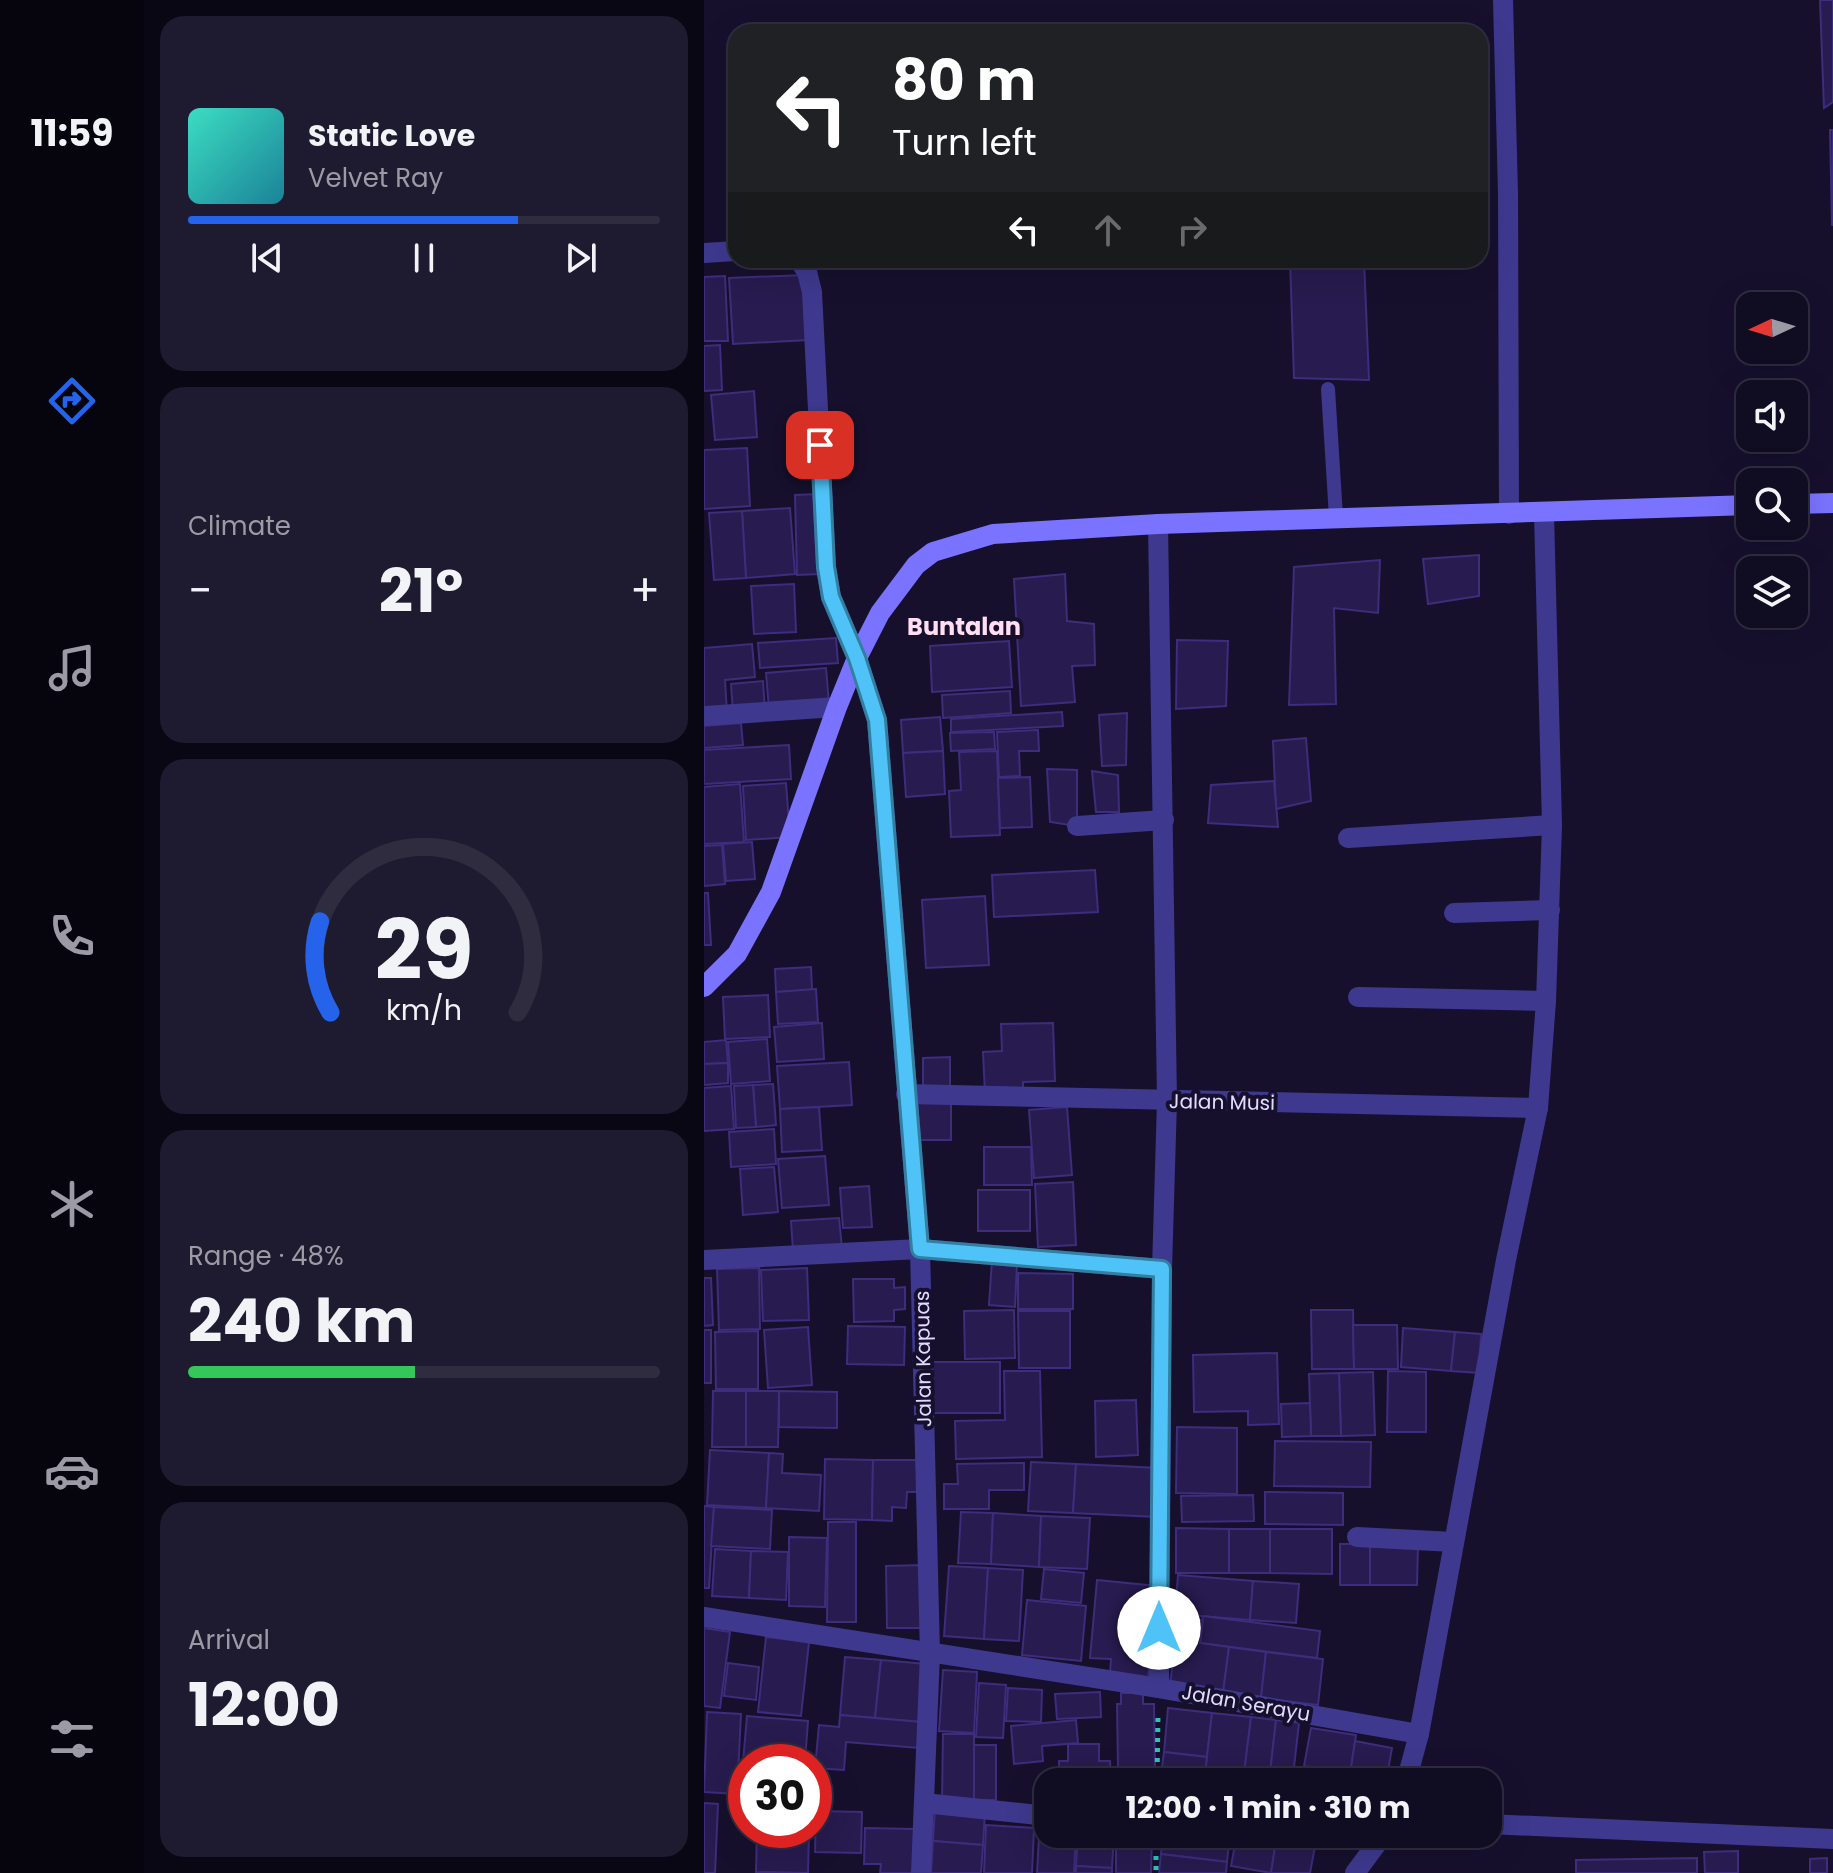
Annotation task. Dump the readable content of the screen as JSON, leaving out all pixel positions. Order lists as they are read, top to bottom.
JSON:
{
  "streets": {
    "street": ["Jalan Musi", "Jalan Kapuas", "Jalan Serayu"]
  },
  "crossings": [
    ["Jalan Musi", "Jalan Kapuas"],
    ["Jalan Kapuas", "Jalan Serayu"]
  ],
  "districts": ["Buntalan"],
  "north": "left",
  "page": {
    "tabs": "11:59",
    "turn": ["80 m", "Turn left"],
    "song": ["Static Love", "Velvet Ray"],
    "tile": [
      "Climate",
      ["Range · 48%", "240 km"],
      ["Arrival", "12:00"]
    ],
    "heat": ["−", "21°", "+"],
    "limit": "30",
    "trip": "12:00 · 1 min · 310 m",
    "gauge": ["29", "km/h"]
  }
}
